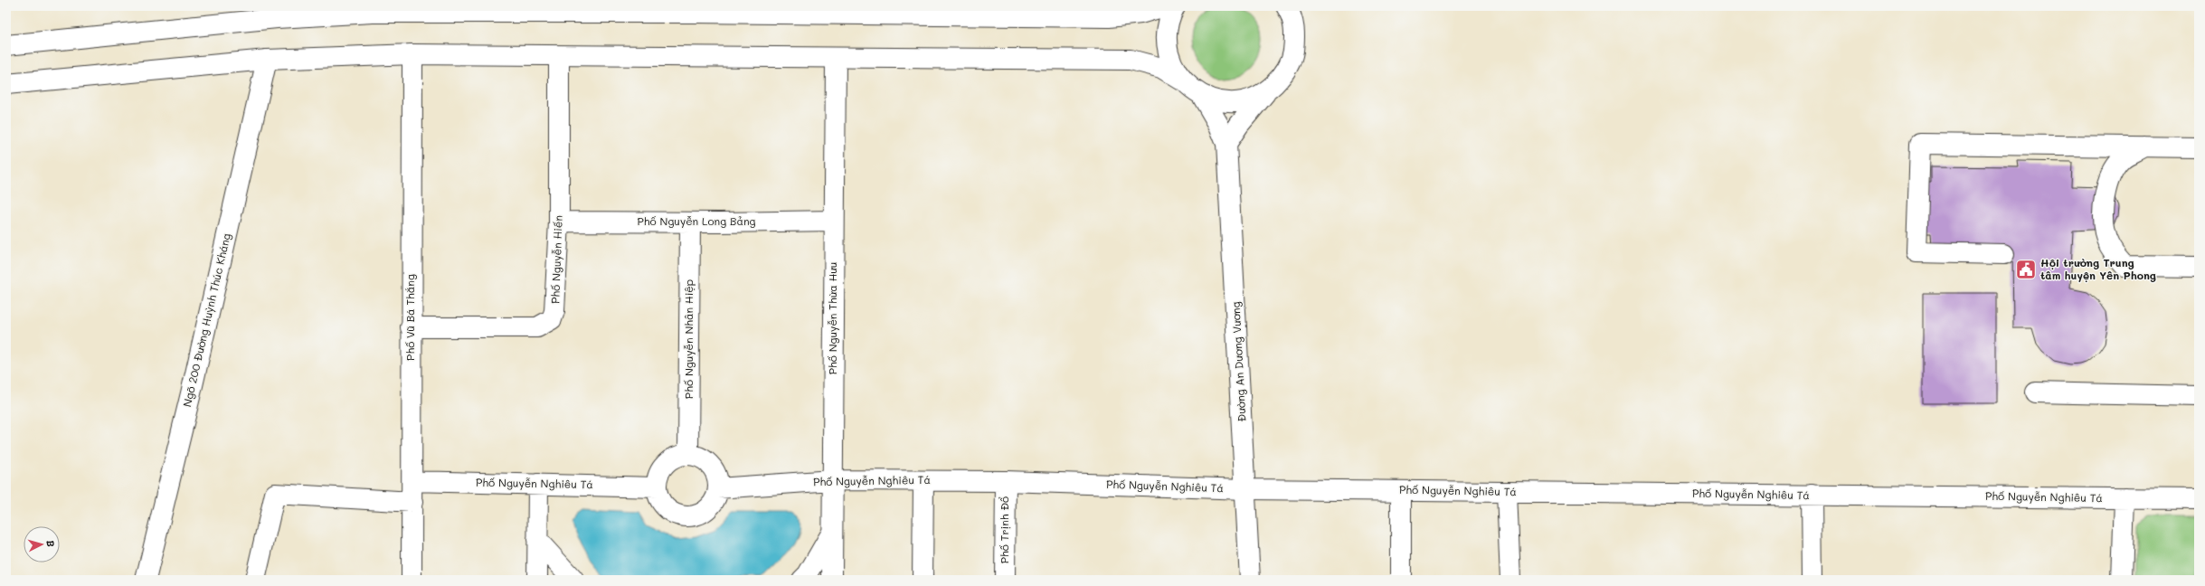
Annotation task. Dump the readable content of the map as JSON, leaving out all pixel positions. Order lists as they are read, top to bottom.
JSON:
{
  "streets": {
    "street": [
      "Phố Nguyễn Long Bảng",
      "Phố Nguyễn Hiến",
      "Phố Vũ Bá Thắng",
      "Phố Nguyễn Thừa Hưu",
      "Ngõ 200 Đường Huỳnh Thúc Kháng",
      "Phố Nguyễn Nhân Hiệp",
      "Đường An Dương Vương",
      "Phố Nguyễn Nghiêu Tá",
      "Phố Trịnh Đổ"
    ]
  },
  "crossings": [
    ["Phố Nguyễn Long Bảng", "Phố Nguyễn Hiến"],
    ["Phố Nguyễn Long Bảng", "Phố Nguyễn Thừa Hưu"],
    ["Phố Nguyễn Long Bảng", "Phố Nguyễn Nhân Hiệp"],
    ["Phố Nguyễn Hiến", "Phố Vũ Bá Thắng"],
    ["Phố Vũ Bá Thắng", "Phố Nguyễn Nghiêu Tá"],
    ["Phố Nguyễn Thừa Hưu", "Phố Nguyễn Nghiêu Tá"],
    ["Phố Nguyễn Nhân Hiệp", "Phố Nguyễn Nghiêu Tá"],
    ["Đường An Dương Vương", "Phố Nguyễn Nghiêu Tá"],
    ["Phố Nguyễn Nghiêu Tá", "Phố Trịnh Đổ"]
  ],
  "places": {
    "public building": ["Hội trường Trung tâm huyện Yên Phong"]
  },
  "north": "right"
}
